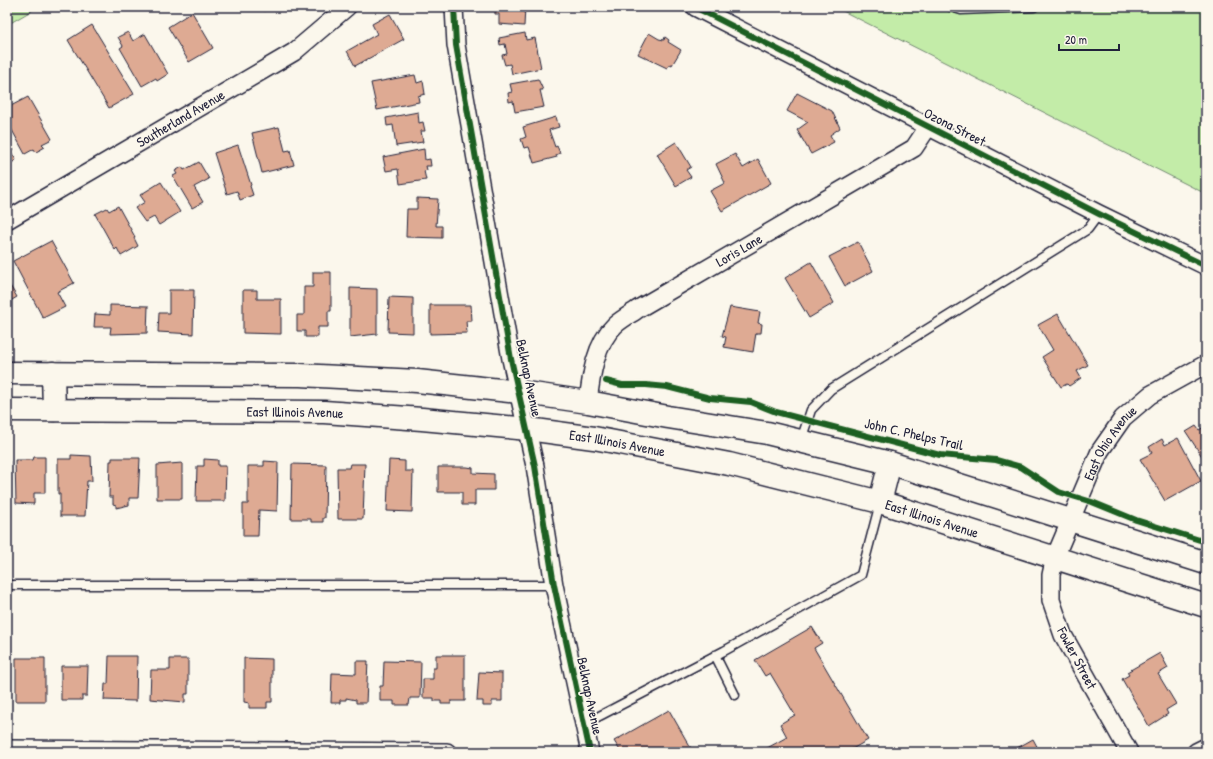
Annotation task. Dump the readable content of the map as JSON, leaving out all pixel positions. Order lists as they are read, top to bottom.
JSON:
{
  "streets": {
    "main road": ["East Illinois Avenue"],
    "street": [
      "Southerland Avenue",
      "Ozona Street",
      "Loris Lane",
      "Belknap Avenue",
      "East Ohio Avenue",
      "Fowler Street"
    ],
    "cycle path": ["John C. Phelps Trail"]
  },
  "crossings": [
    ["Ozona Street", "Loris Lane"],
    ["Belknap Avenue", "East Illinois Avenue"],
    ["East Illinois Avenue", "East Ohio Avenue"],
    ["East Illinois Avenue", "Fowler Street"],
    ["East Ohio Avenue", "Fowler Street"]
  ],
  "scale_bar": "20 m"
}
